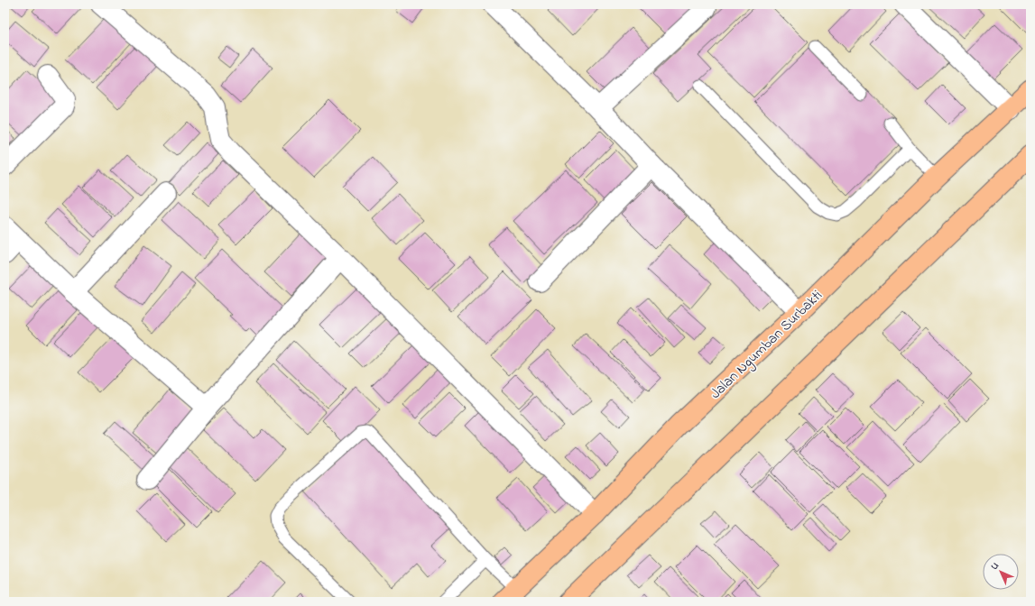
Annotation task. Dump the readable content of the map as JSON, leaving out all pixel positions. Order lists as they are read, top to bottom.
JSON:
{
  "streets": {
    "highway": ["Jalan Ngumban Surbakti"]
  },
  "north": "top left"
}
